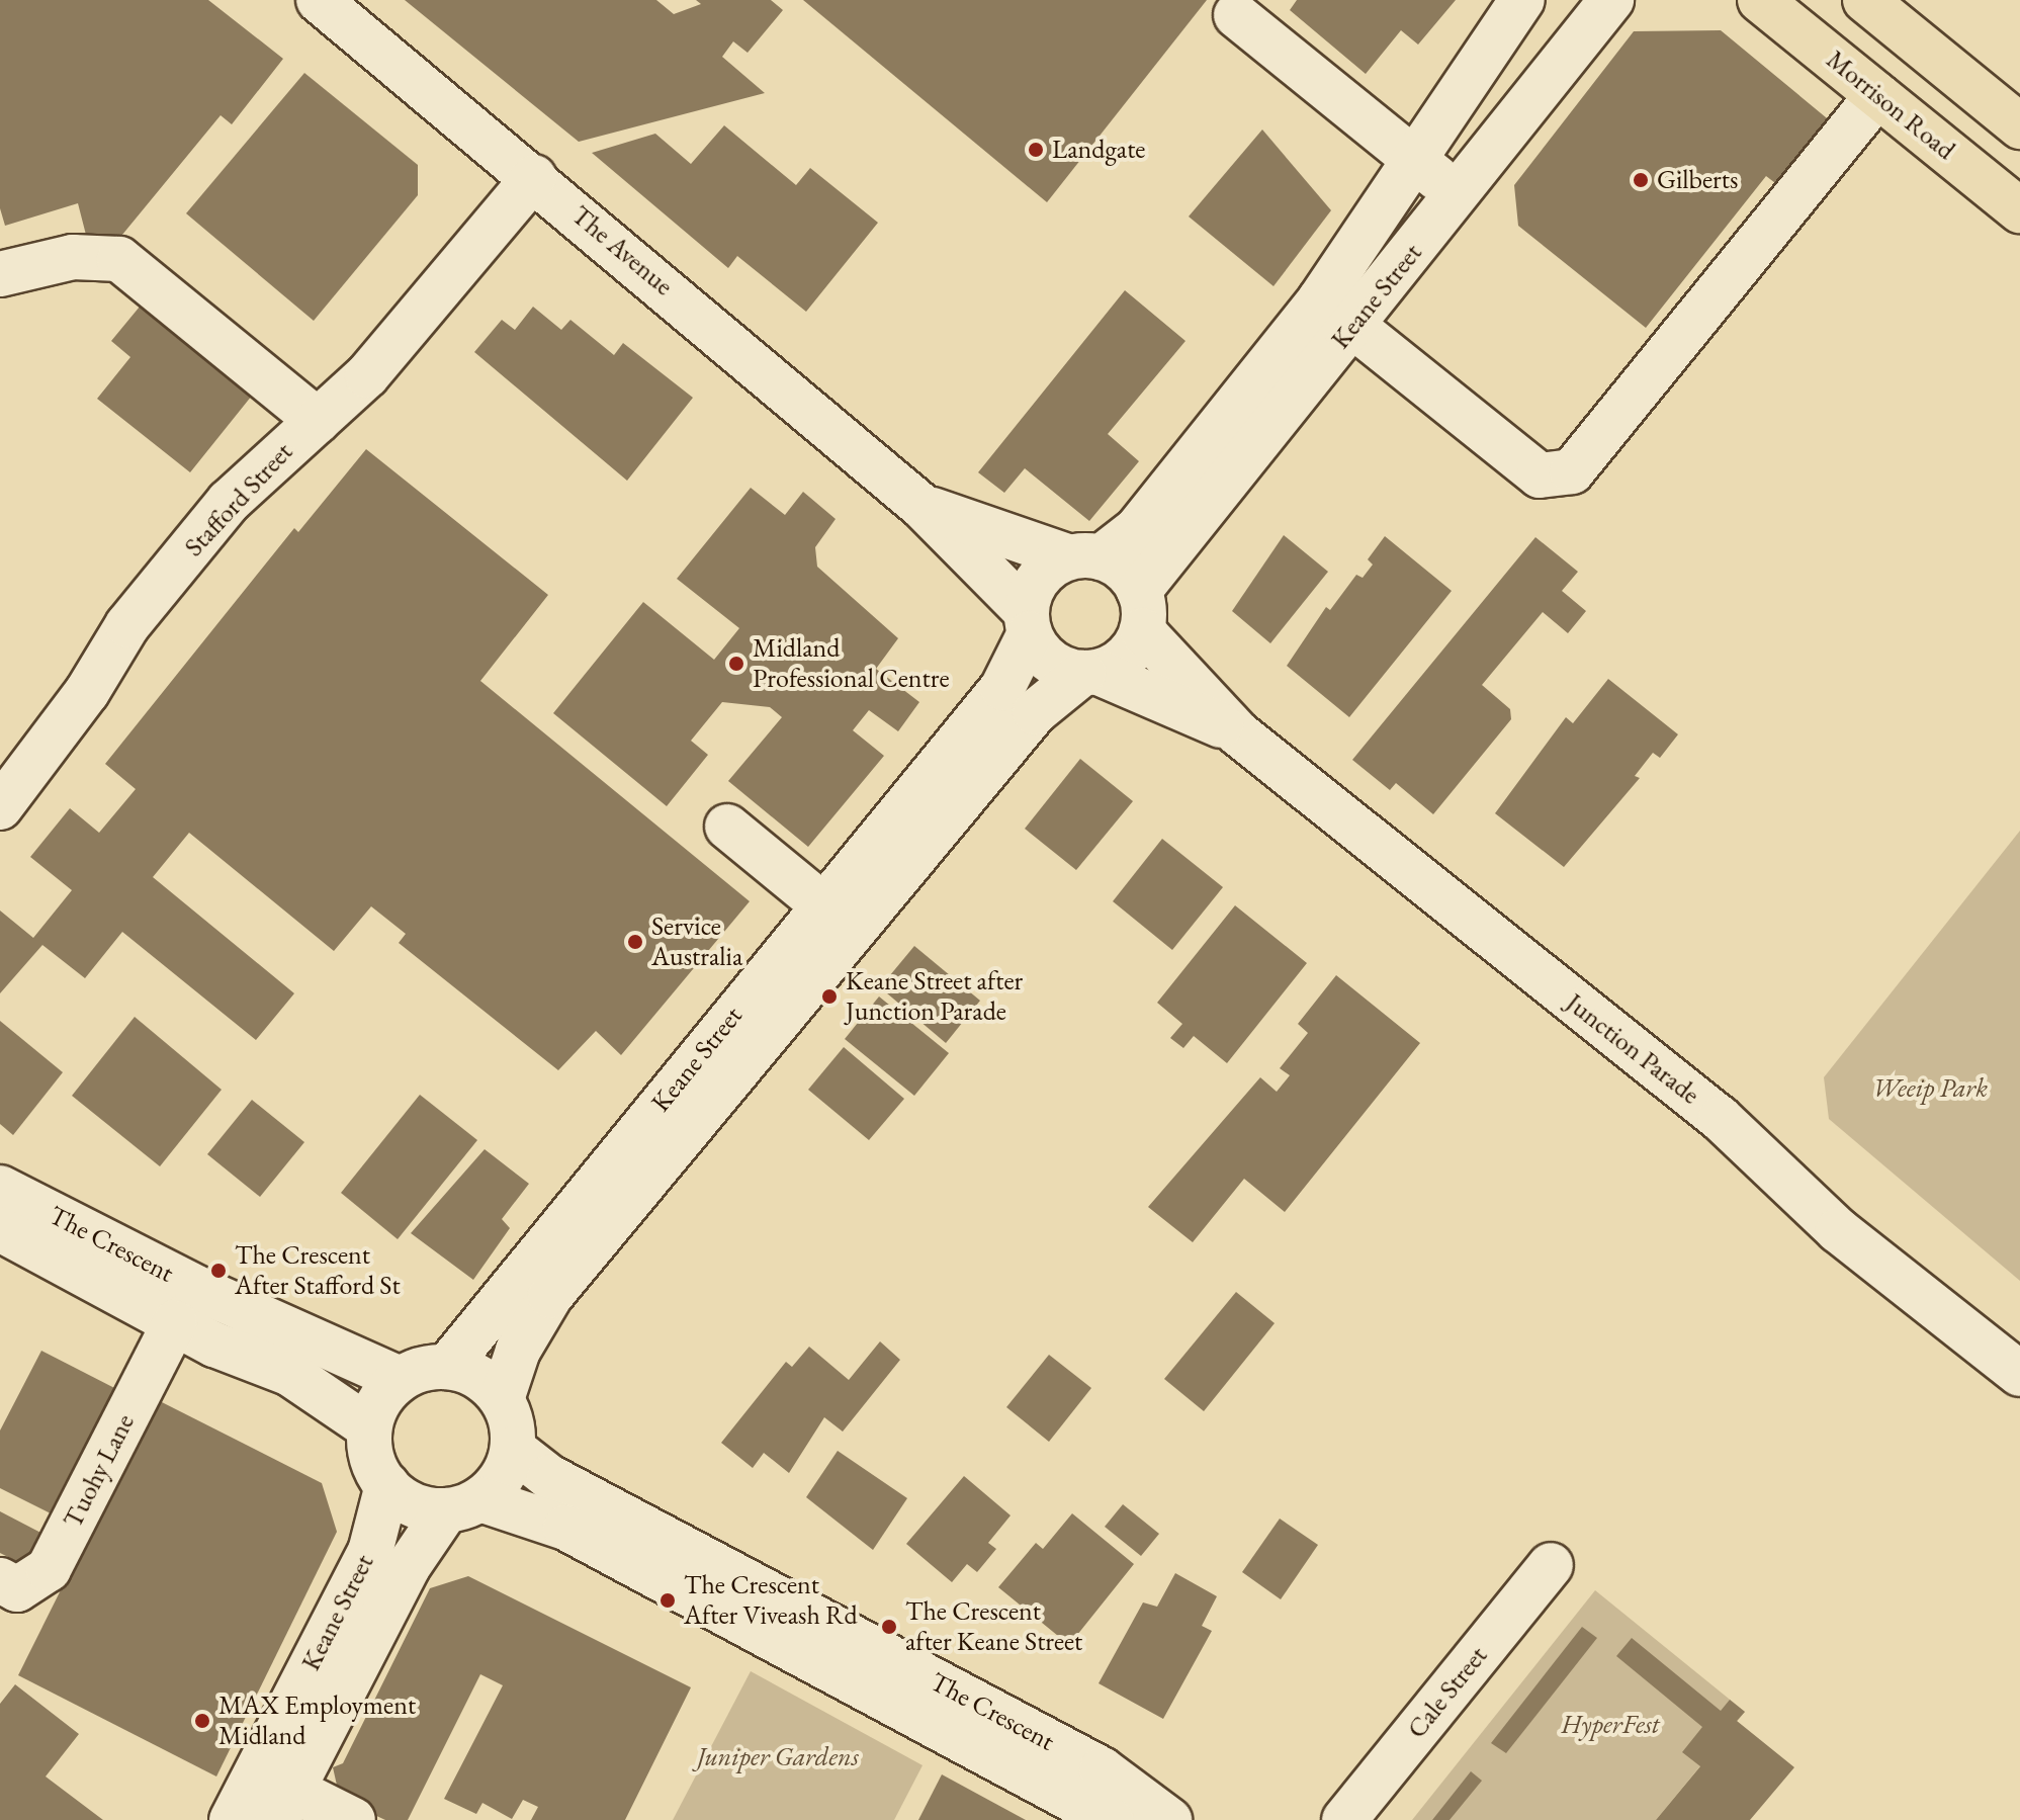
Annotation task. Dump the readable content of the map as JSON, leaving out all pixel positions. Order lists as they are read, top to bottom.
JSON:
{
  "streets": {
    "main road": ["Morrison Road"],
    "street": [
      "The Avenue",
      "Keane Street",
      "Stafford Street",
      "Junction Parade",
      "The Crescent",
      "Tuohy Lane",
      "Cale Street"
    ]
  },
  "crossings": [
    ["The Avenue", "Keane Street"],
    ["The Avenue", "Stafford Street"],
    ["The Avenue", "Junction Parade"],
    ["Keane Street", "Junction Parade"],
    ["Keane Street", "The Crescent"],
    ["The Crescent", "Tuohy Lane"]
  ],
  "parks": ["Weeip Park", "HyperFest", "Juniper Gardens"],
  "places": [
    "Landgate",
    "Gilberts",
    "Midland Professional Centre",
    "Service Australia",
    "Keane Street after Junction Parade",
    "The Crescent After Stafford St",
    "The Crescent After Viveash Rd",
    "The Crescent after Keane Street",
    "MAX Employment Midland"
  ]
}
